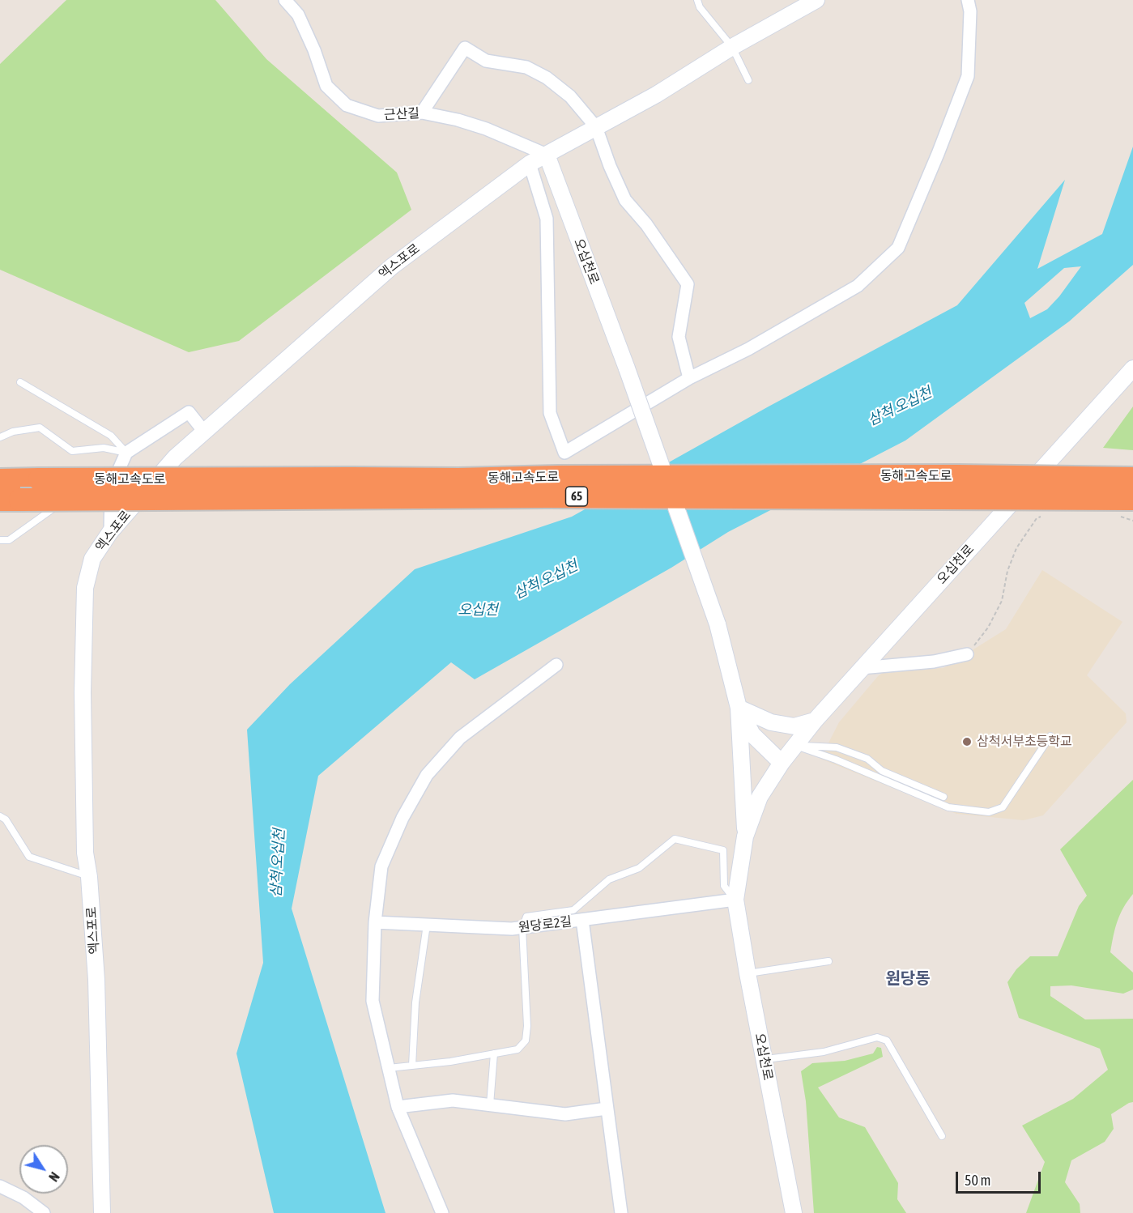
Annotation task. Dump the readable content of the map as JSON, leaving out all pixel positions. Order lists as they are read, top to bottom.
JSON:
{
  "streets": {
    "highway": ["동해고속도로", "65"],
    "street": [
      "근산길",
      "엑스포로",
      "오십천로",
      "원당로2길"
    ]
  },
  "crossings": [
    ["근산길", "엑스포로"],
    ["근산길", "오십천로"],
    ["엑스포로", "오십천로"]
  ],
  "districts": ["원당동"],
  "water": ["삼척 오십천", "오십천"],
  "places": ["삼척서부초등학교"],
  "scale_bar": "50 m",
  "north": "bottom right"
}
